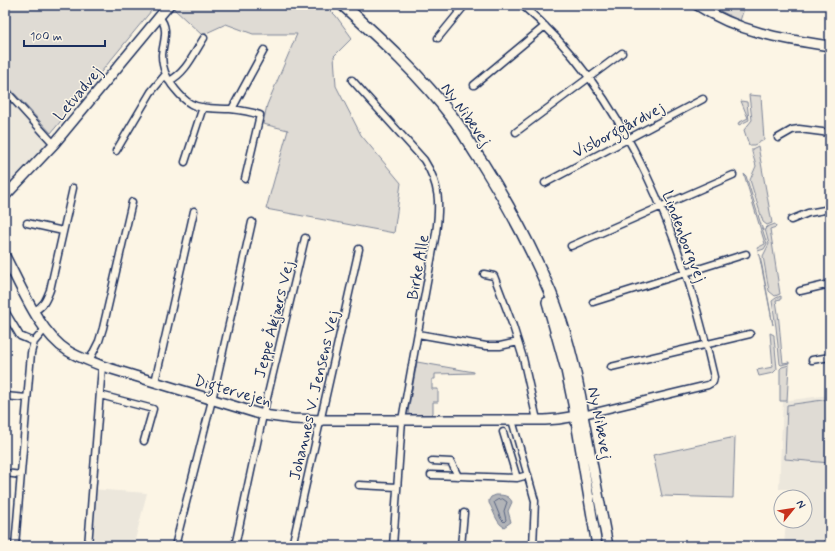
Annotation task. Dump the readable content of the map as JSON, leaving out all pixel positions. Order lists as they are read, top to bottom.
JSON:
{
  "streets": {
    "highway": ["Ny Nibevej"],
    "street": [
      "Letvadvej",
      "Visborggårdvej",
      "Lindenborgvej",
      "Birke Alle",
      "Jeppe Åkjærs Vej",
      "Digtervejen",
      "Johannes V. Jensens Vej"
    ]
  },
  "crossings": [
    ["Ny Nibevej", "Lindenborgvej"],
    ["Ny Nibevej", "Digtervejen"],
    ["Visborggårdvej", "Lindenborgvej"],
    ["Lindenborgvej", "Digtervejen"],
    ["Birke Alle", "Digtervejen"],
    ["Jeppe Åkjærs Vej", "Digtervejen"],
    ["Digtervejen", "Johannes V. Jensens Vej"]
  ],
  "scale_bar": "100 m",
  "north": "top right"
}
